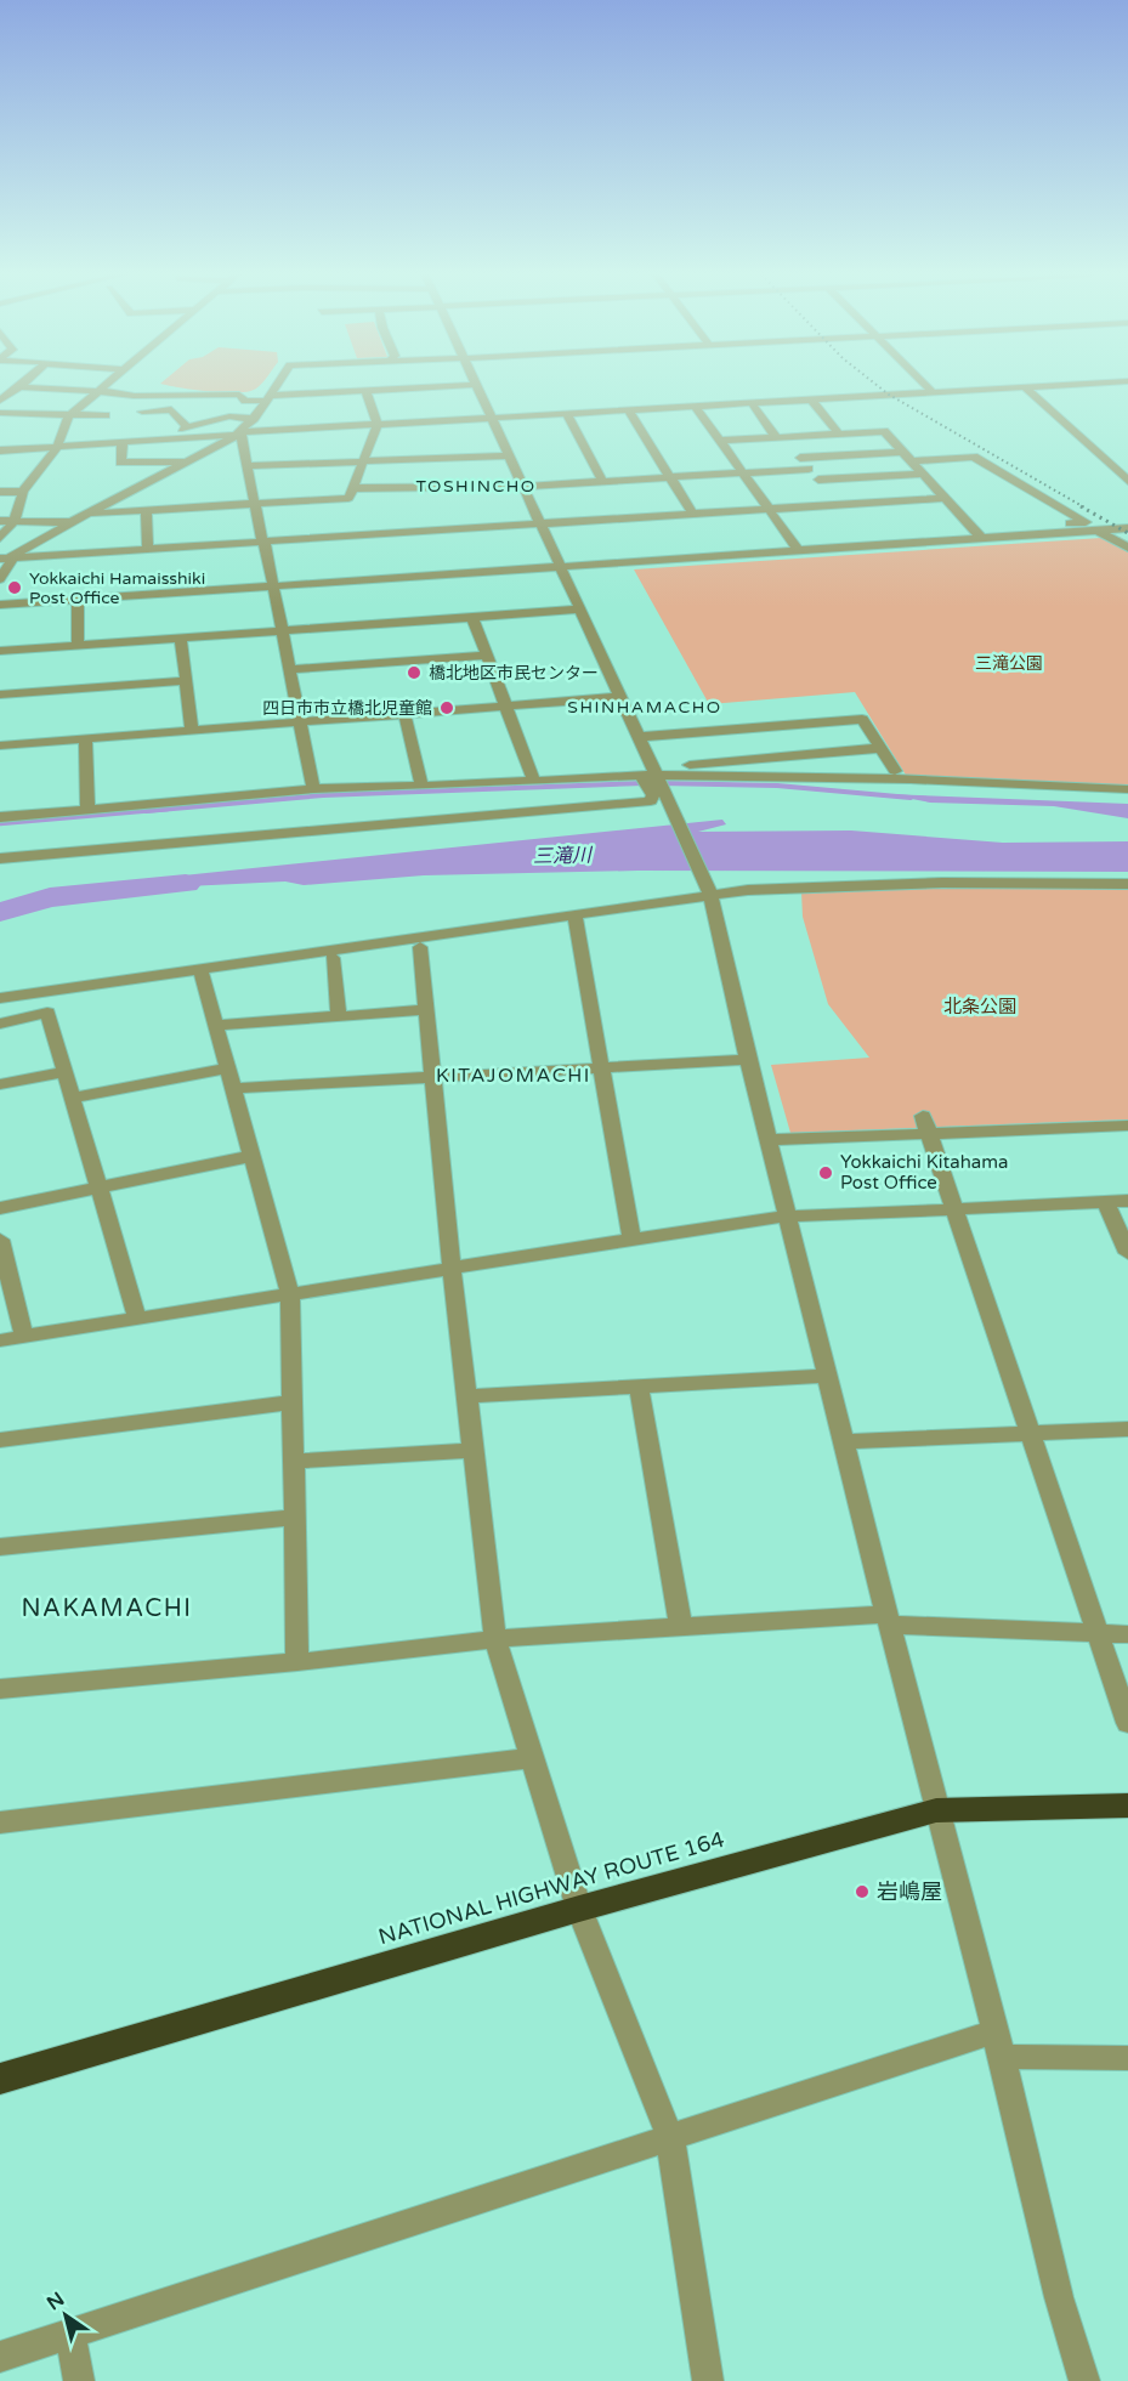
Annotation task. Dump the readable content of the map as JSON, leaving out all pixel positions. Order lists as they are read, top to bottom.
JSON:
{
  "streets": {
    "highway": ["NATIONAL HIGHWAY ROUTE 164"]
  },
  "districts": [
    "TOSHINCHO",
    "SHINHAMACHO",
    "KITAJOMACHI",
    "NAKAMACHI"
  ],
  "water": ["三滝川"],
  "parks": ["三滝公園", "北条公園"],
  "places": [
    "Yokkaichi Hamaisshiki Post Office",
    "橋北地区市民センター",
    "四日市市立橋北児童館",
    "Yokkaichi Kitahama Post Office",
    "岩嶋屋"
  ],
  "north": "top left"
}
